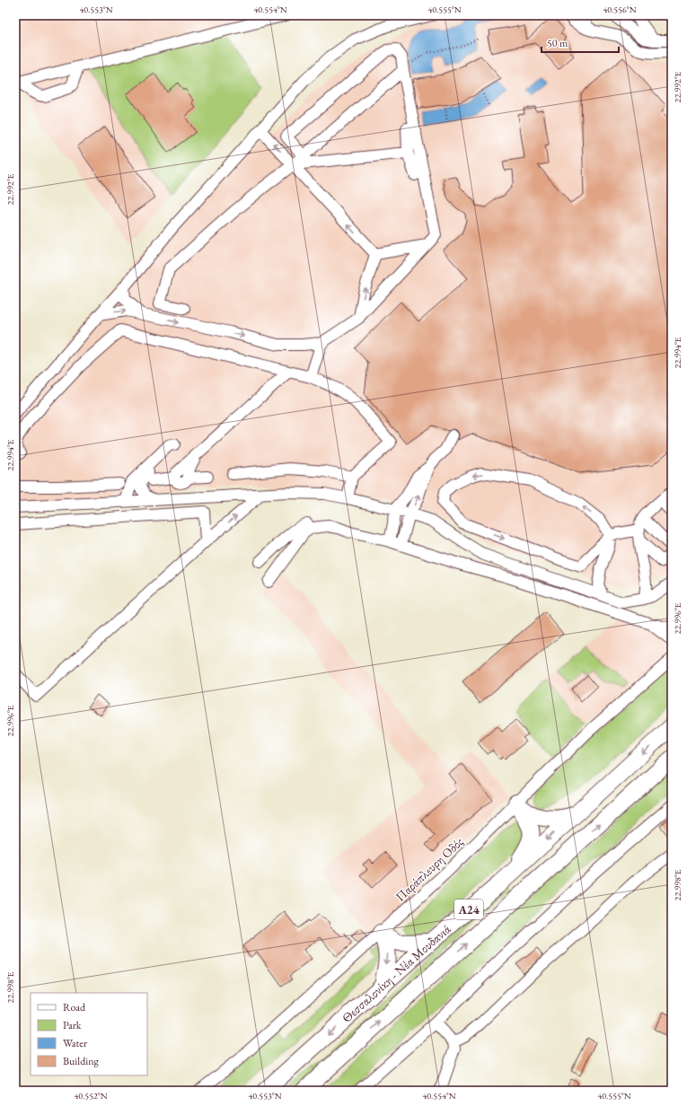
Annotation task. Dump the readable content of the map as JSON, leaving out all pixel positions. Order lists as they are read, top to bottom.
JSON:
{
  "streets": {
    "highway": ["Α24", "Θεσσαλονίκη - Νέα Μουδανιά"],
    "street": ["Παράπλευρη Οδός"]
  },
  "legend": [
    "Road",
    "Park",
    "Water",
    "Building"
  ],
  "scale_bar": "50 m",
  "coordinates": [
    "40.553°N",
    "40.554°N",
    "40.555°N",
    "40.556°N",
    "22.992°E",
    "22.994°E",
    "22.996°E",
    "22.998°E",
    "40.552°N"
  ]
}
